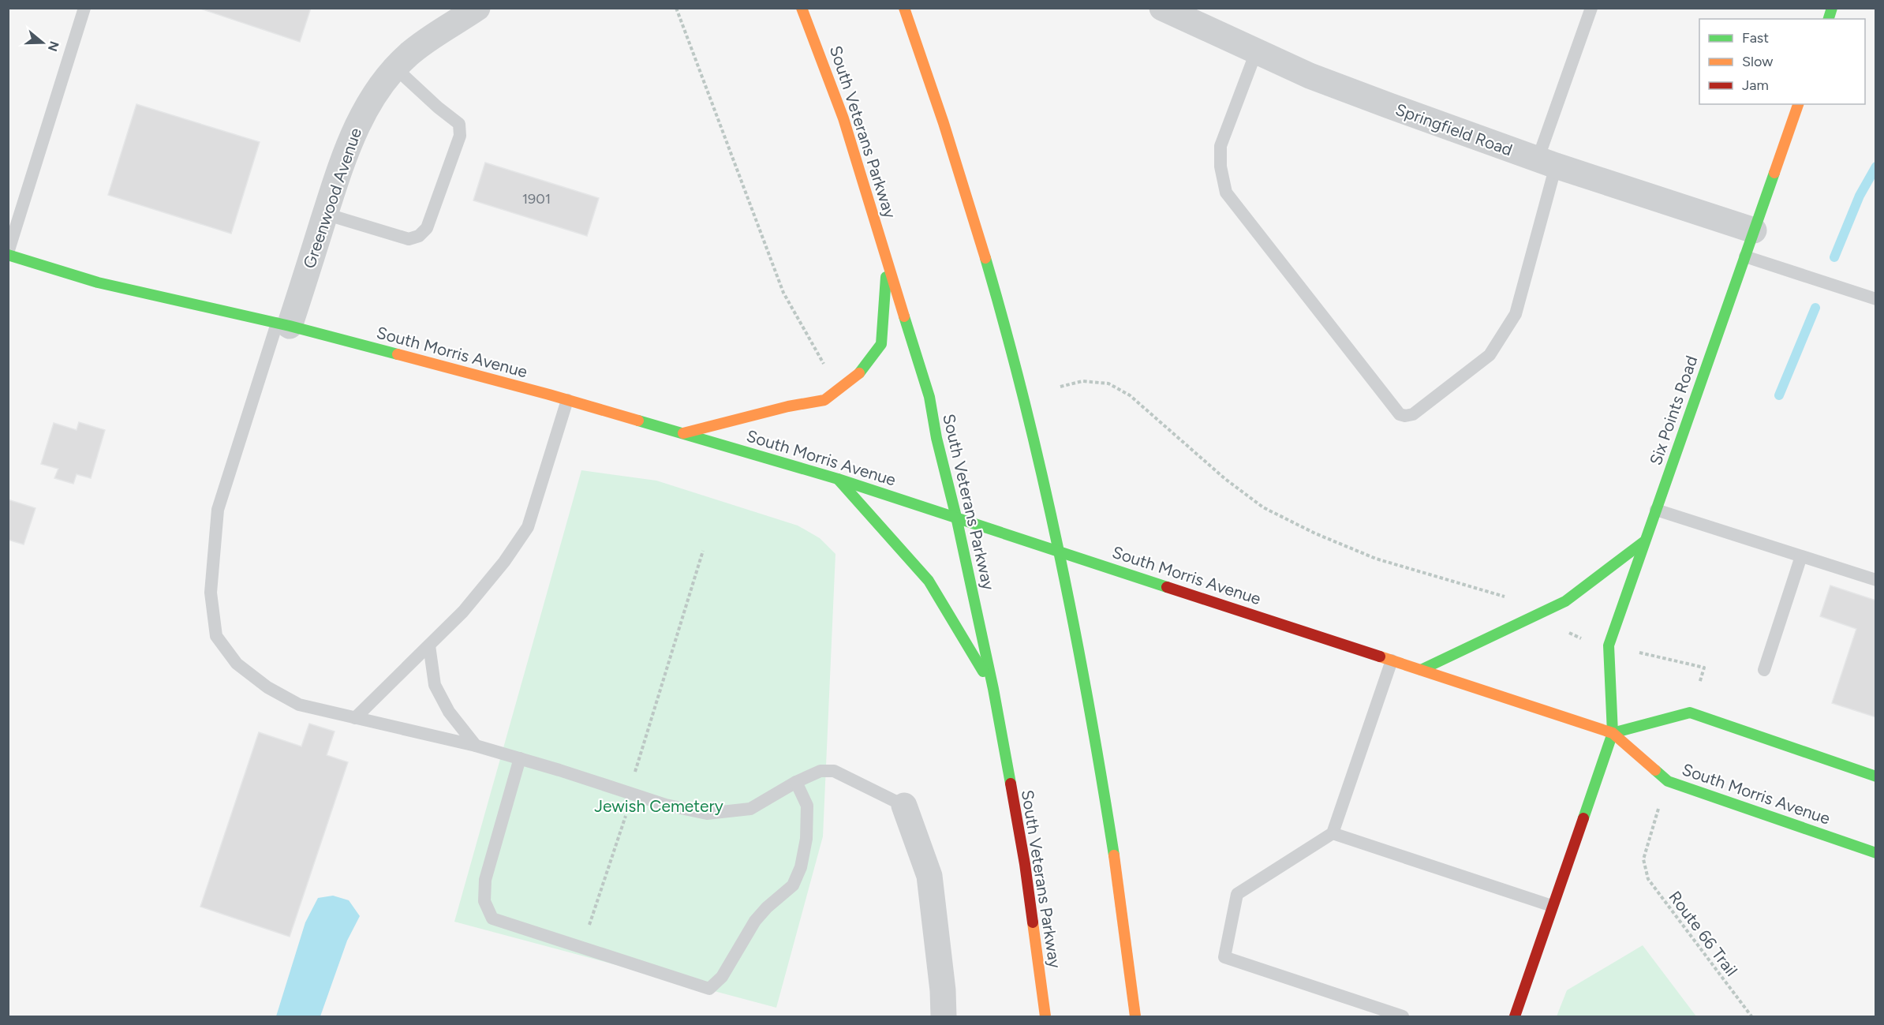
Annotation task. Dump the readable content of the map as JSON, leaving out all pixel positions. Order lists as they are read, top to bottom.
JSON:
{
  "streets": {
    "main road": ["South Veterans Parkway", "South Morris Avenue", "Six Points Road"],
    "street": ["Springfield Road", "Greenwood Avenue"],
    "path": ["Route 66 Trail"]
  },
  "crossings": [
    ["Springfield Road", "Six Points Road"],
    ["South Veterans Parkway", "South Morris Avenue"],
    ["Greenwood Avenue", "South Morris Avenue"],
    ["South Morris Avenue", "Six Points Road"],
    ["South Morris Avenue", "Route 66 Trail"]
  ],
  "parks": ["Jewish Cemetery"],
  "house_numbers": ["1901"],
  "legend": ["Fast", "Slow", "Jam"],
  "north": "right"
}
